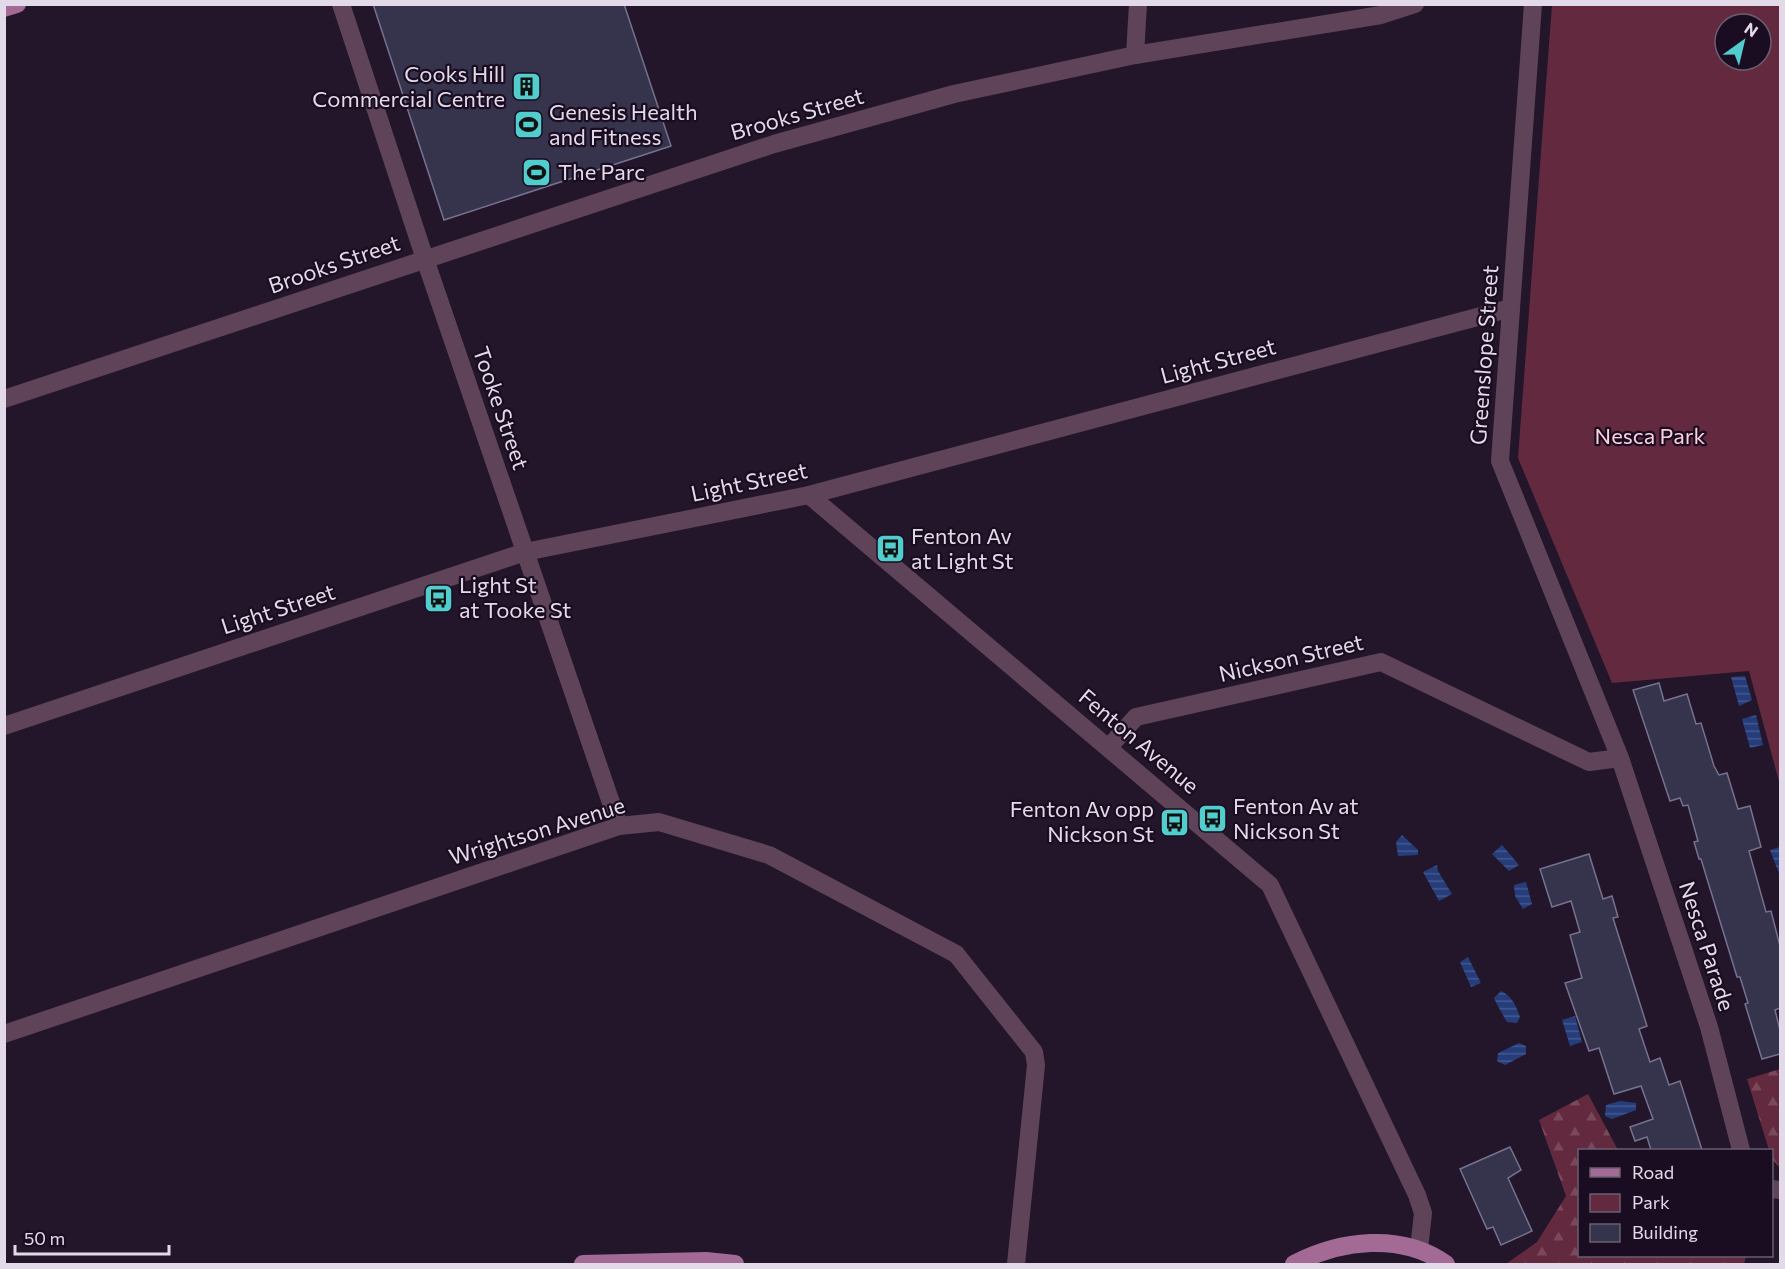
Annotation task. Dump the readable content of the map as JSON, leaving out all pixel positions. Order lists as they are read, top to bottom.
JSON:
{
  "streets": {
    "street": [
      "Brooks Street",
      "Greenslope Street",
      "Light Street",
      "Tooke Street",
      "Nickson Street",
      "Fenton Avenue",
      "Wrightson Avenue",
      "Nesca Parade"
    ]
  },
  "crossings": [
    ["Brooks Street", "Tooke Street"],
    ["Greenslope Street", "Light Street"],
    ["Greenslope Street", "Nickson Street"],
    ["Greenslope Street", "Nesca Parade"],
    ["Light Street", "Tooke Street"],
    ["Light Street", "Fenton Avenue"],
    ["Tooke Street", "Wrightson Avenue"],
    ["Nickson Street", "Fenton Avenue"],
    ["Nickson Street", "Nesca Parade"]
  ],
  "parks": ["Nesca Park"],
  "places": {
    "building": ["Cooks Hill Commercial Centre"],
    "sports": ["Genesis Health and Fitness", "The Parc"],
    "bus stop": [
      "Fenton Av at Light St",
      "Light St at Tooke St",
      "Fenton Av at Nickson St",
      "Fenton Av opp Nickson St"
    ]
  },
  "legend": ["Road", "Park", "Building"],
  "scale_bar": "50 m",
  "north": "top right"
}
